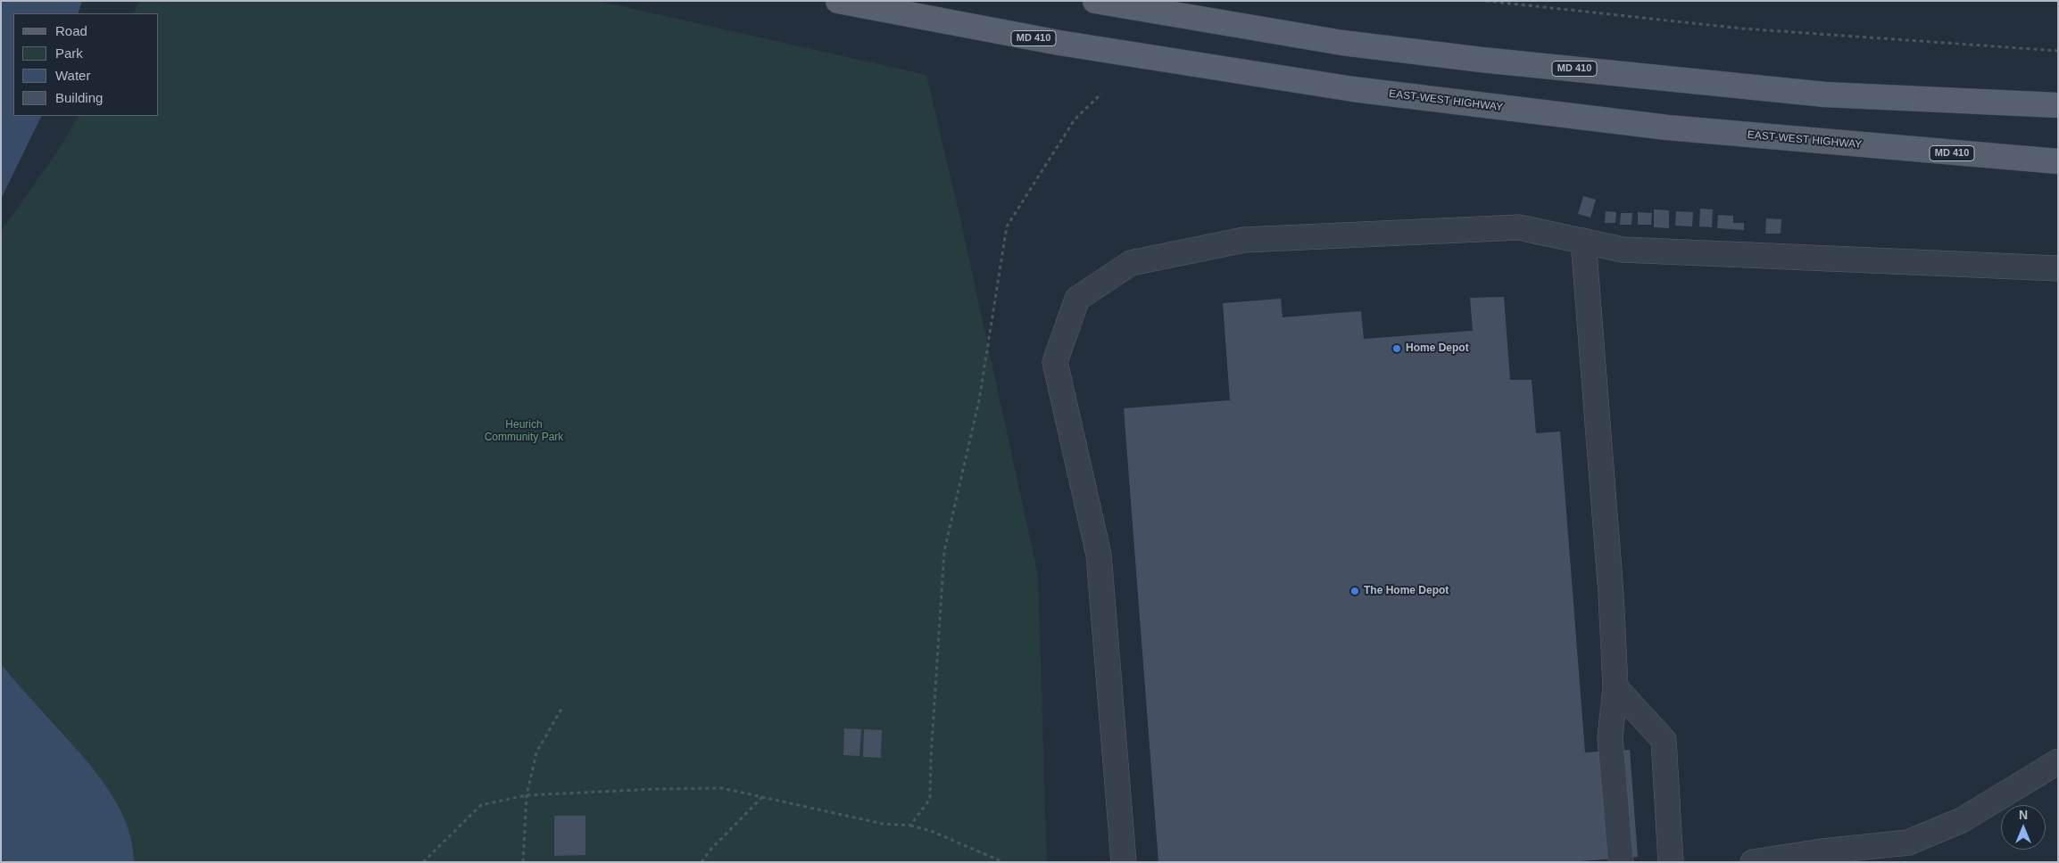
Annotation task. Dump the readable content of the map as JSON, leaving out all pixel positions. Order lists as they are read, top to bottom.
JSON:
{
  "streets": {
    "main road": ["MD 410", "EAST-WEST HIGHWAY"]
  },
  "parks": ["Heurich Community Park"],
  "places": ["Home Depot", "The Home Depot"],
  "legend": [
    "Road",
    "Park",
    "Water",
    "Building"
  ],
  "north": "top"
}
